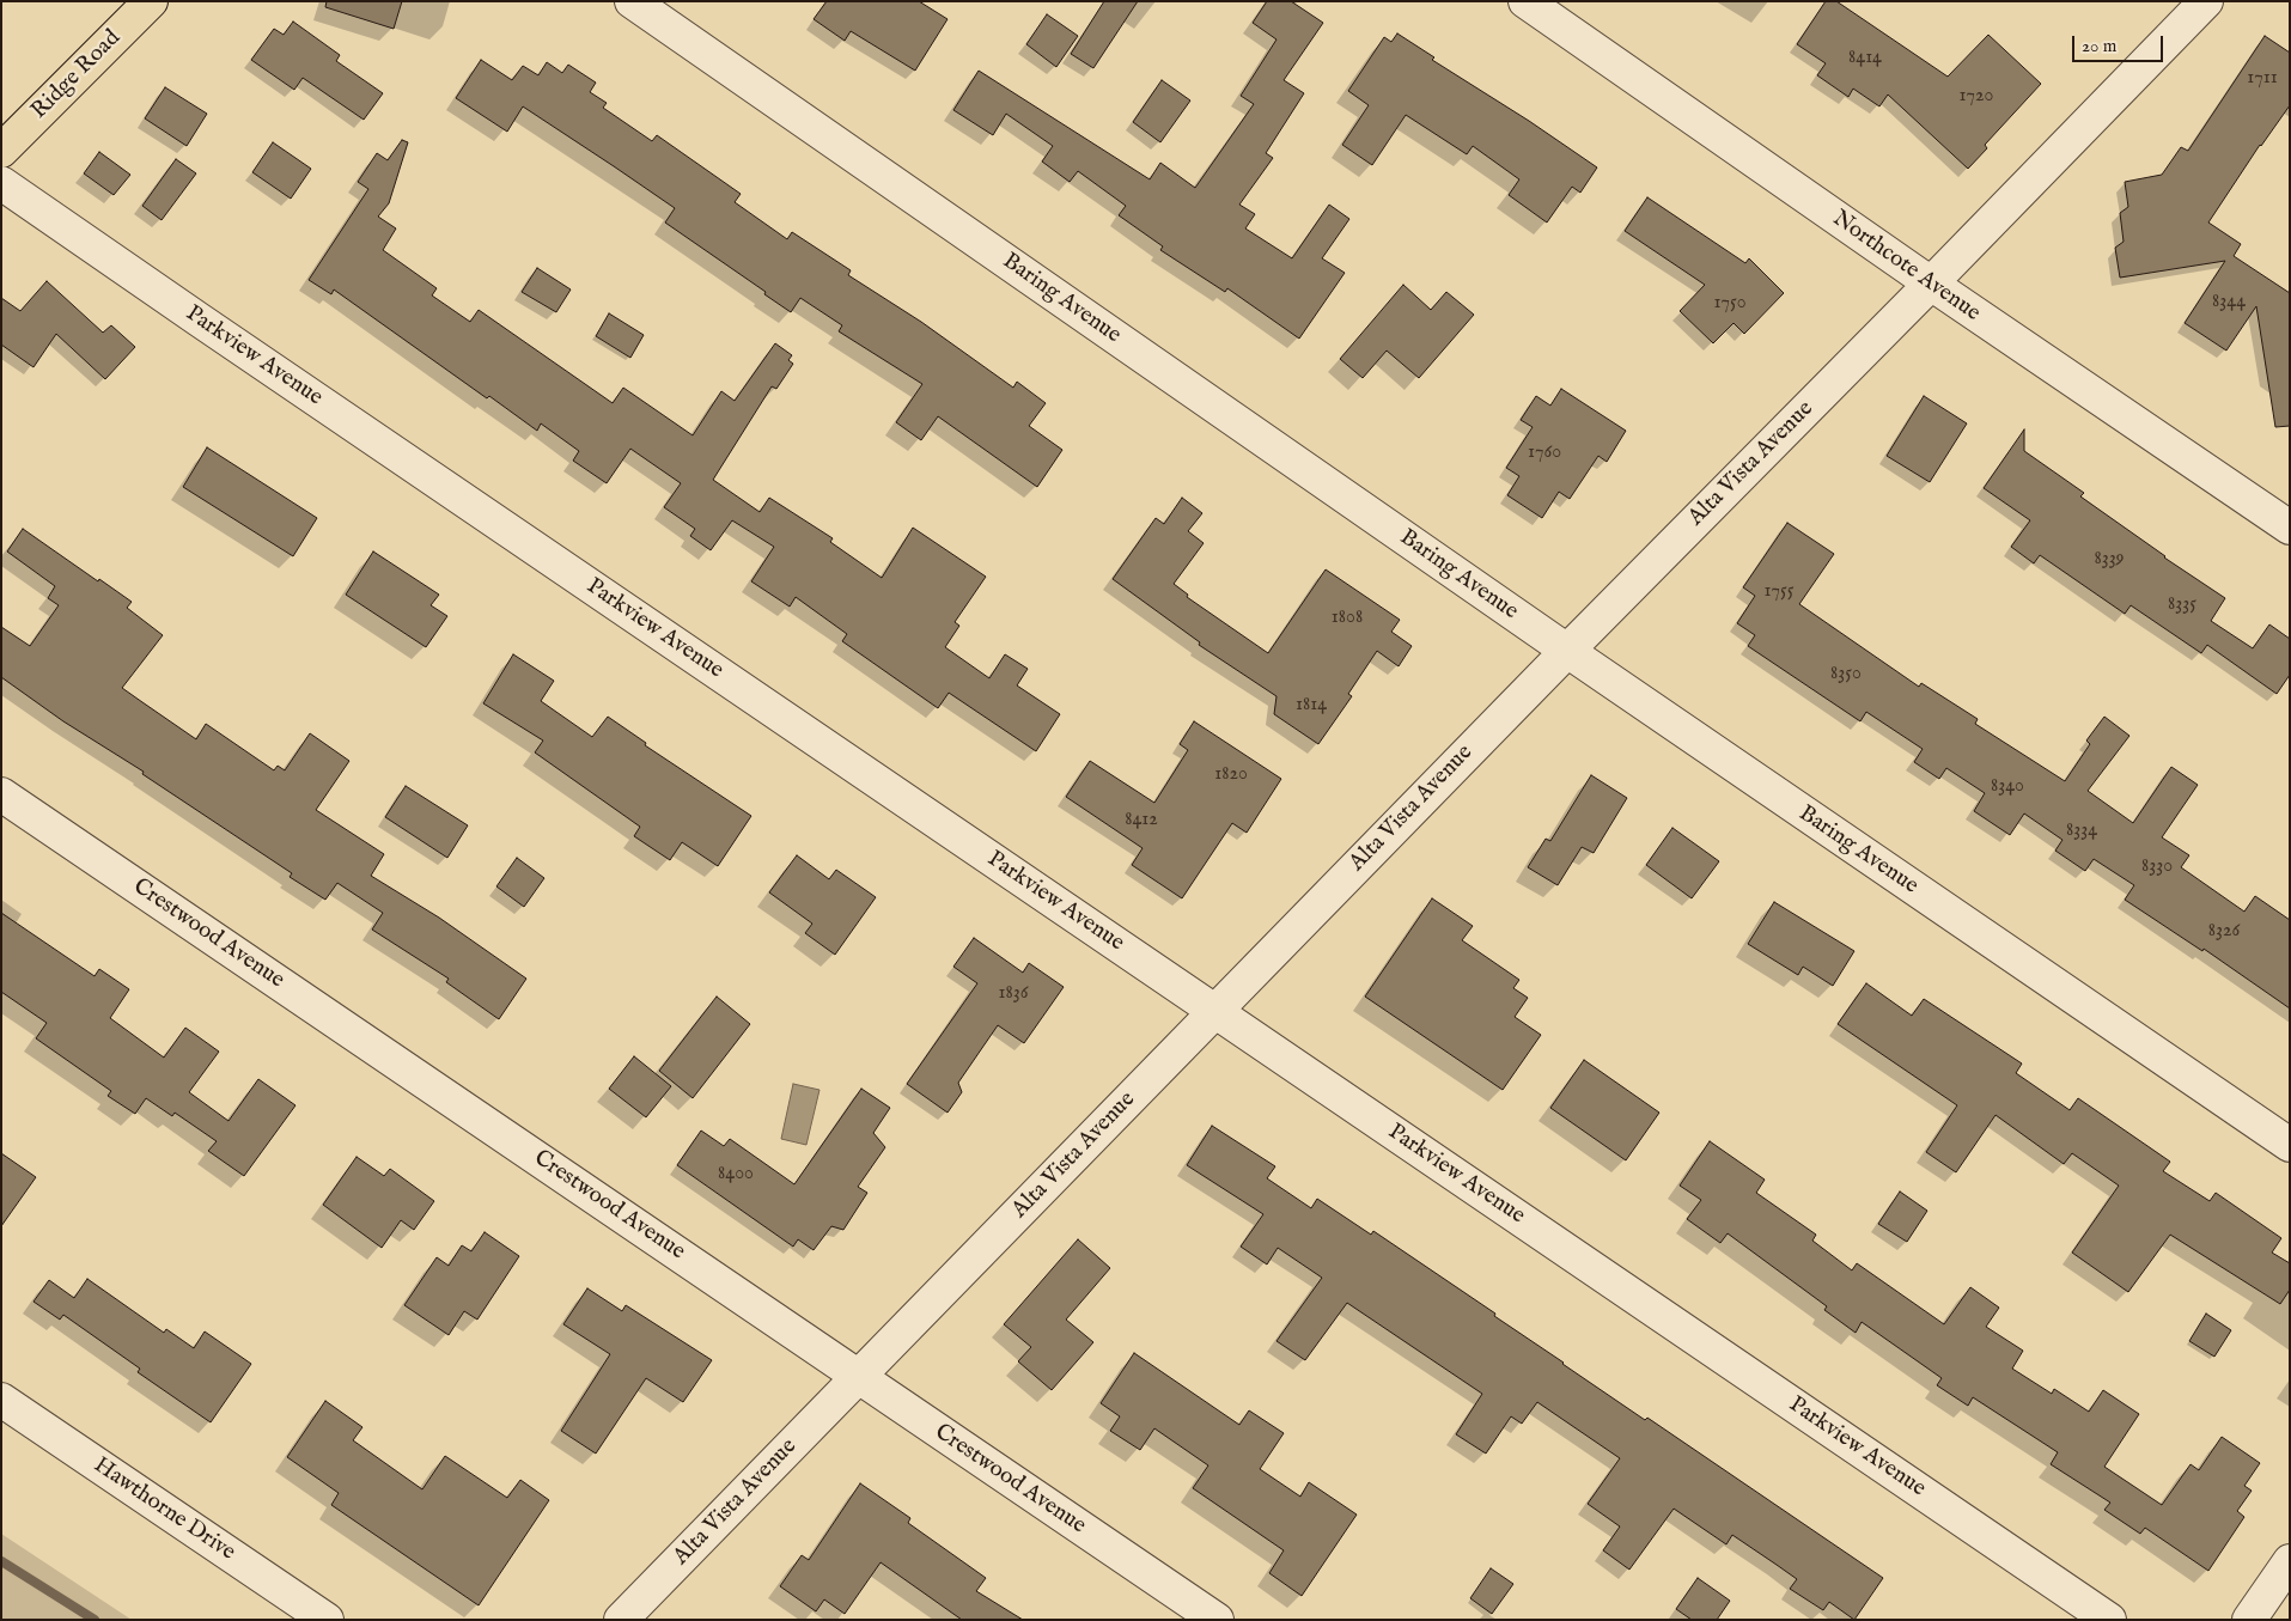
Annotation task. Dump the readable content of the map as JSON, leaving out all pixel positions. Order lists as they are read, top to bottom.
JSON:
{
  "streets": {
    "main road": ["Ridge Road"],
    "street": [
      "Northcote Avenue",
      "Baring Avenue",
      "Parkview Avenue",
      "Alta Vista Avenue",
      "Crestwood Avenue",
      "Hawthorne Drive"
    ]
  },
  "crossings": [
    ["Northcote Avenue", "Alta Vista Avenue"],
    ["Baring Avenue", "Alta Vista Avenue"],
    ["Parkview Avenue", "Alta Vista Avenue"],
    ["Alta Vista Avenue", "Crestwood Avenue"]
  ],
  "house_numbers": [
    "8414",
    "1711",
    "1720",
    "8344",
    "1750",
    "1760",
    "8339",
    "1755",
    "8335",
    "1808",
    "8350",
    "1814",
    "1820",
    "8340",
    "8412",
    "8334",
    "8330",
    "8326",
    "1836",
    "8400"
  ],
  "scale_bar": "20 m"
}
